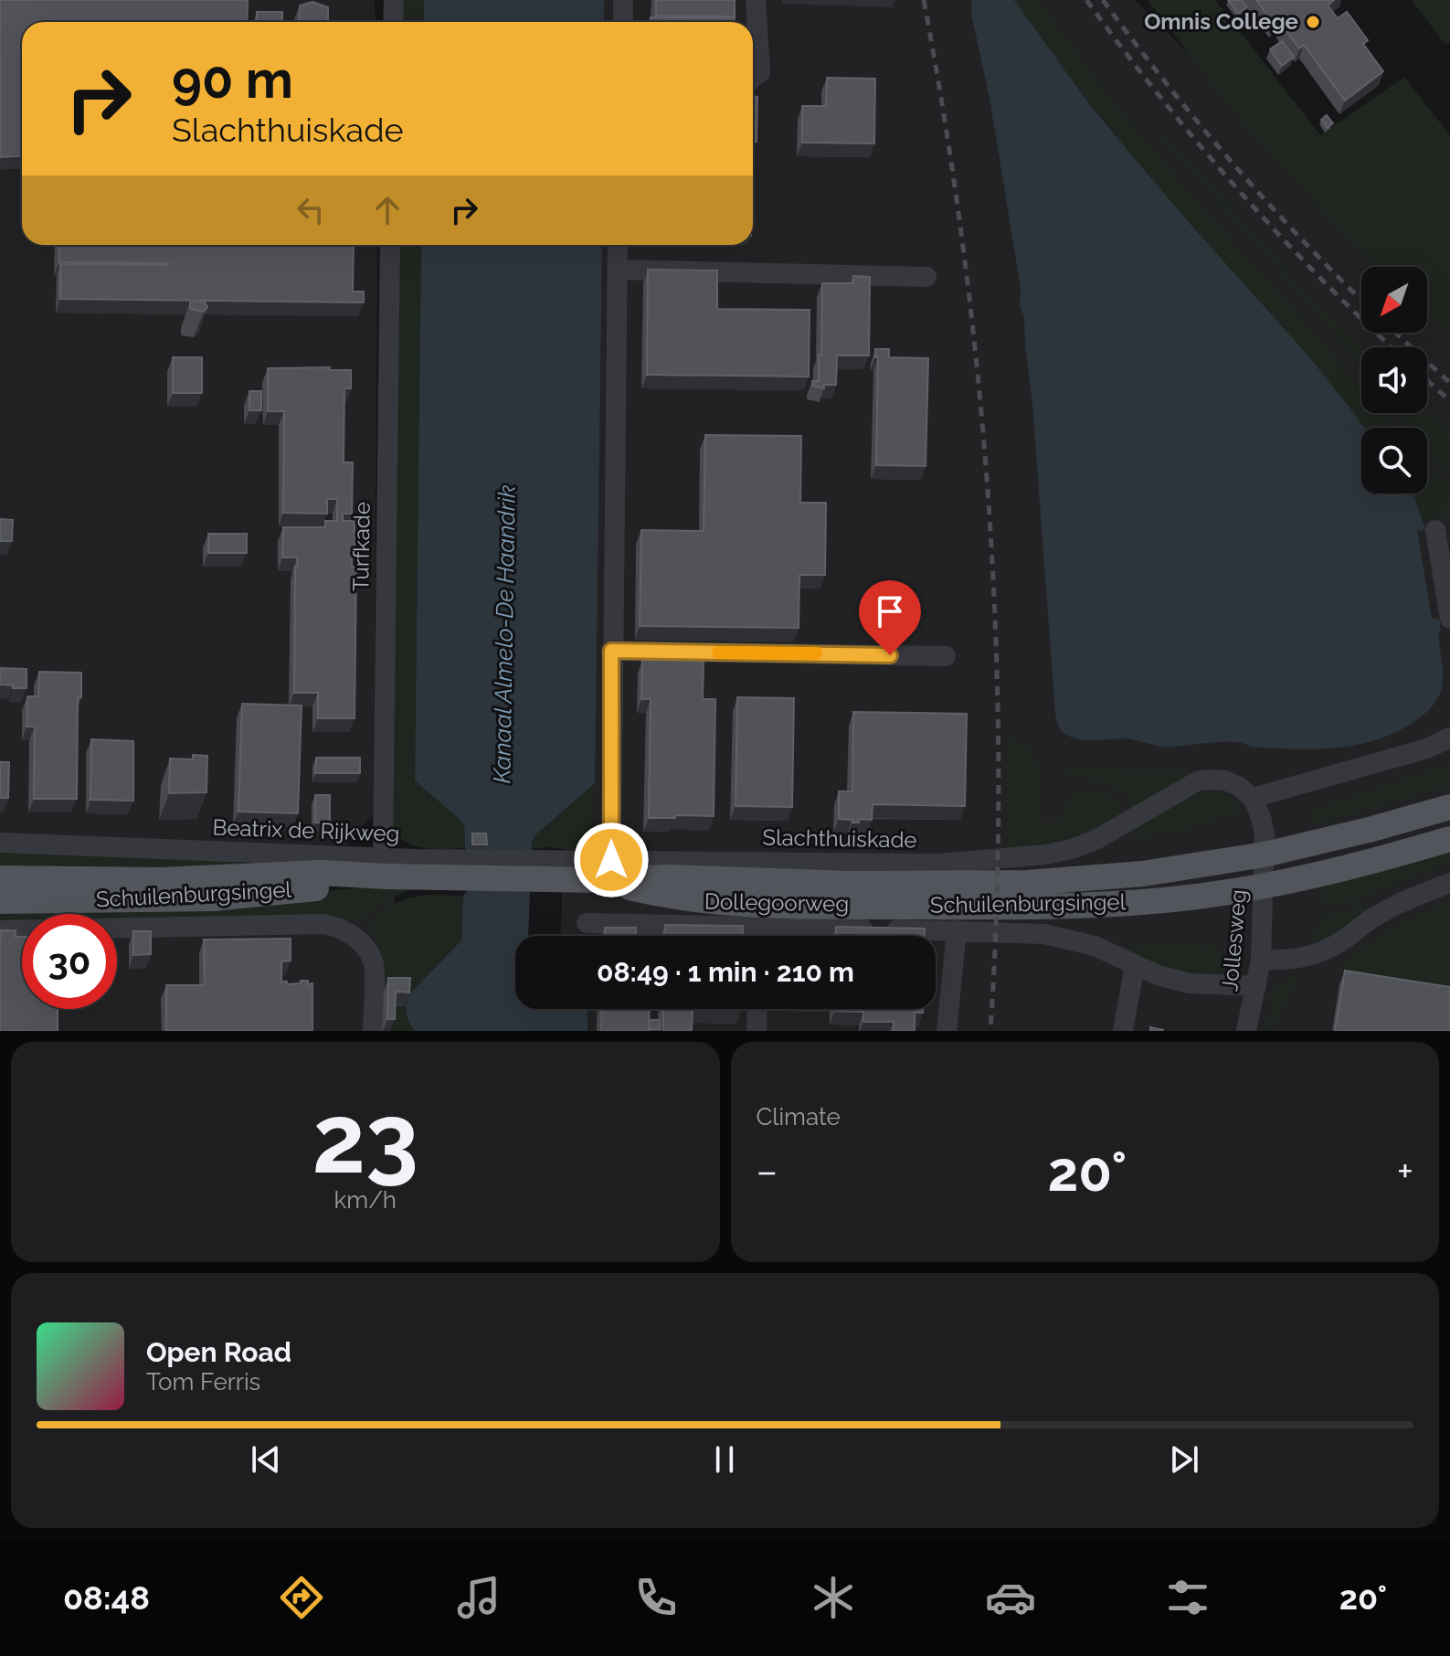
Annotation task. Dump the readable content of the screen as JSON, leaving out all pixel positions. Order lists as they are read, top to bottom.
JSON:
{
  "streets": {
    "main road": ["Schuilenburgsingel"],
    "street": [
      "Turfkade",
      "Beatrix de Rijkweg",
      "Slachthuiskade",
      "Dollegoorweg",
      "Jollesweg"
    ]
  },
  "crossings": [
    ["Turfkade", "Beatrix de Rijkweg"],
    ["Turfkade", "Schuilenburgsingel"],
    ["Beatrix de Rijkweg", "Schuilenburgsingel"],
    ["Slachthuiskade", "Schuilenburgsingel"],
    ["Schuilenburgsingel", "Jollesweg"],
    ["Dollegoorweg", "Jollesweg"]
  ],
  "water": ["Kanaal Almelo-De Haandrik"],
  "places": ["Omnis College"],
  "north": "bottom left",
  "page": {
    "turn": ["90 m", "Slachthuiskade"],
    "limit": "30",
    "trip": "08:49 · 1 min · 210 m",
    "tile": [
      ["23", "km/h"],
      "Climate"
    ],
    "heat": ["−", "20°", "+"],
    "song": ["Open Road", "Tom Ferris"],
    "tabs": ["08:48", "20°"]
  }
}
